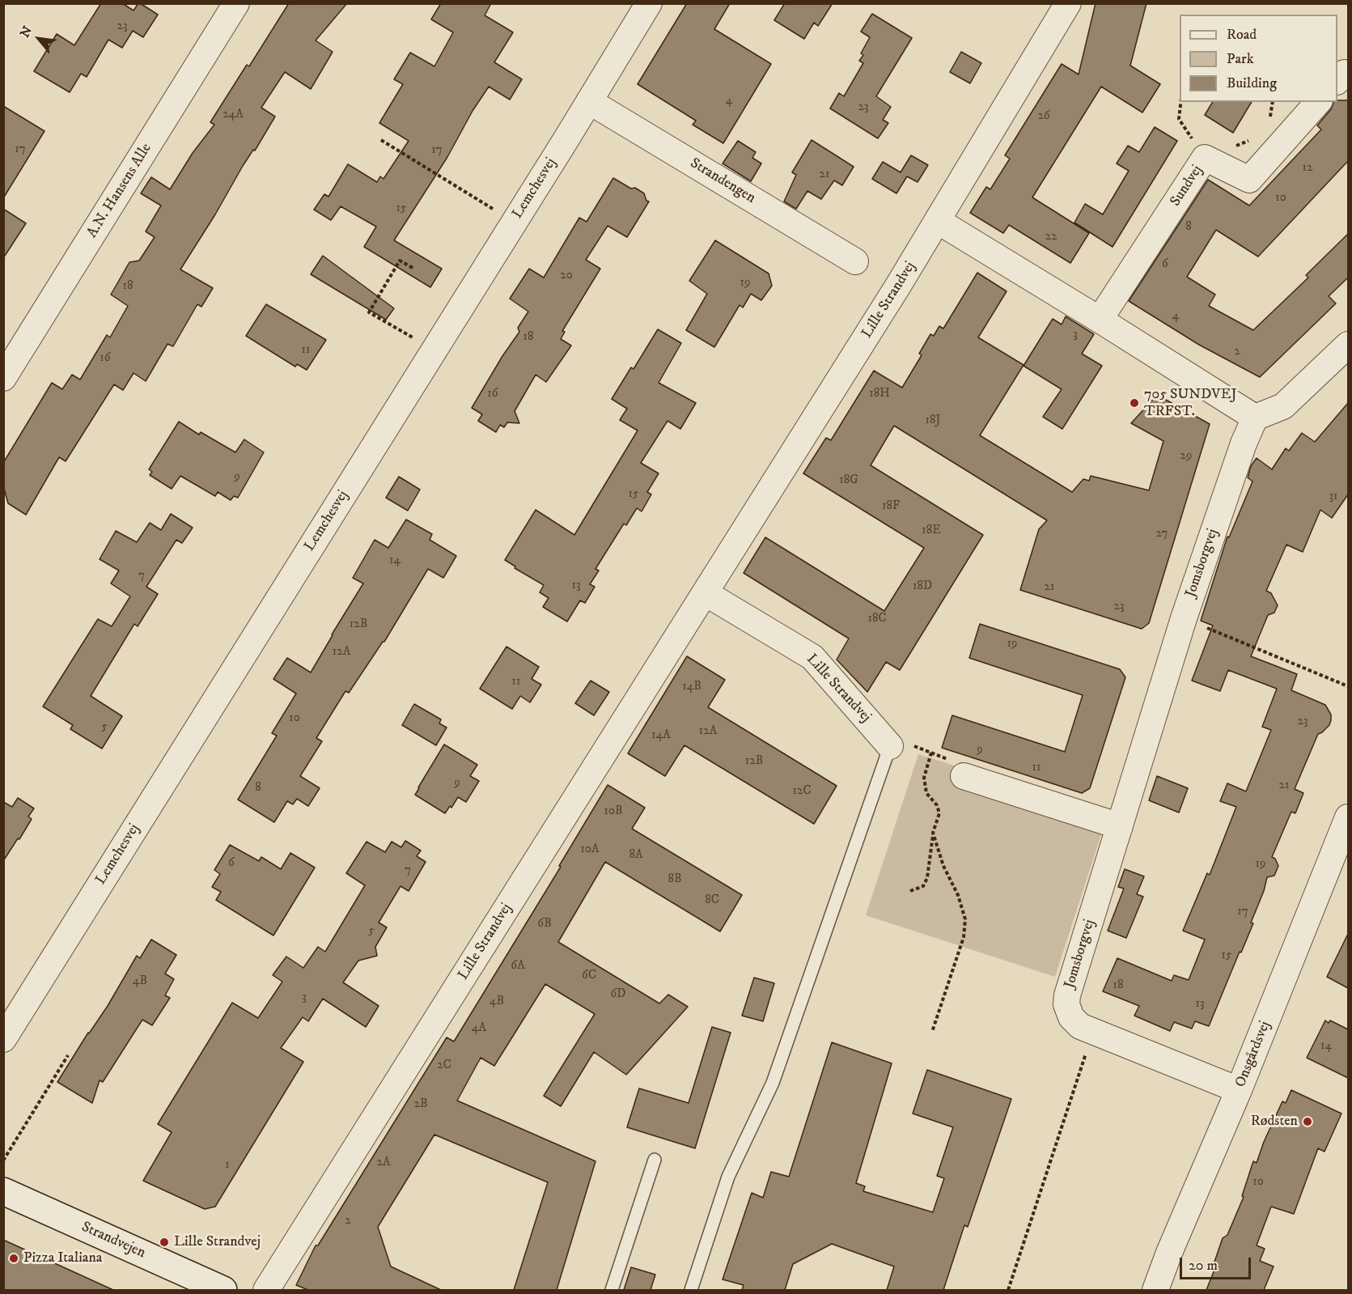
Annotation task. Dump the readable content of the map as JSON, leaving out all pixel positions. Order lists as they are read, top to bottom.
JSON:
{
  "streets": {
    "main road": ["Strandvejen"],
    "street": [
      "Strandengen",
      "Sundvej",
      "Lemchesvej",
      "A.N. Hansens Alle",
      "Lille Strandvej",
      "Jomsborgvej",
      "Onsgårdsvej"
    ]
  },
  "crossings": [
    ["Strandengen", "Lemchesvej"],
    ["Jomsborgvej", "Onsgårdsvej"]
  ],
  "places": [
    "705 SUNDVEJ TRFST.",
    "Rødsten",
    "Lille Strandvej",
    "Pizza Italiana"
  ],
  "house_numbers": [
    "23",
    "4",
    "23",
    "24A",
    "26",
    "17",
    "17",
    "12",
    "21",
    "10",
    "15",
    "8",
    "22",
    "6",
    "20",
    "19",
    "18",
    "4",
    "3",
    "18",
    "11",
    "2",
    "16",
    "16",
    "18H",
    "18J",
    "29",
    "9",
    "18G",
    "15",
    "31",
    "18F",
    "18E",
    "27",
    "14",
    "7",
    "13",
    "18D",
    "21",
    "23",
    "18C",
    "12B",
    "19",
    "12A",
    "11",
    "14B",
    "10",
    "23",
    "5",
    "12A",
    "14A",
    "9",
    "12B",
    "11",
    "9",
    "21",
    "8",
    "12C",
    "10B",
    "10A",
    "8A",
    "6",
    "19",
    "7",
    "8B",
    "8C",
    "17",
    "6B",
    "5",
    "15",
    "6A",
    "6C",
    "4B",
    "18",
    "6D",
    "3",
    "4B",
    "13",
    "4A",
    "14",
    "2C",
    "2B",
    "2A",
    "1",
    "10",
    "2"
  ],
  "legend": ["Road", "Park", "Building"],
  "scale_bar": "20 m",
  "north": "top left"
}
